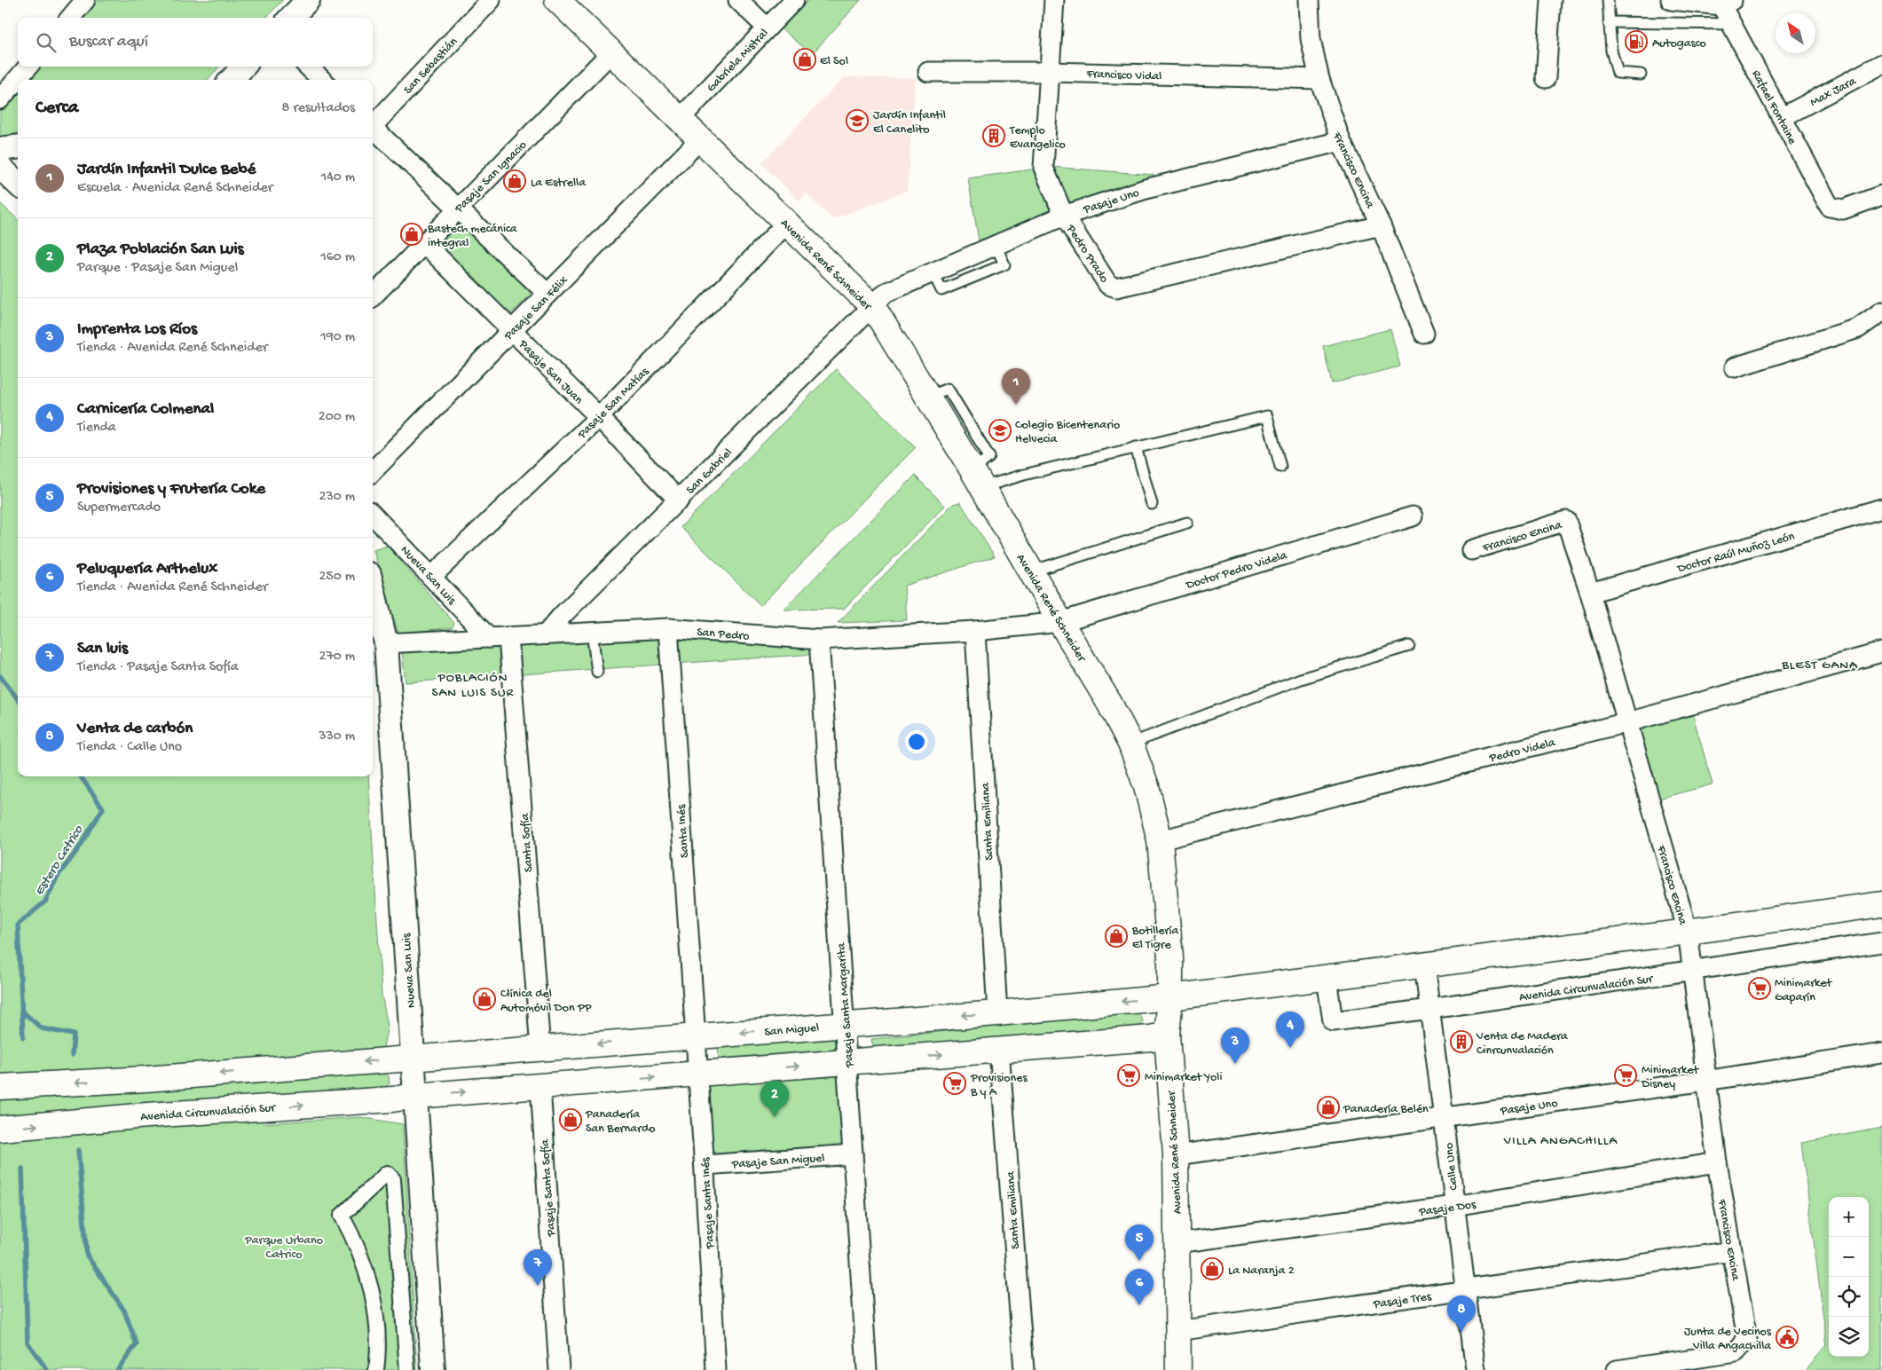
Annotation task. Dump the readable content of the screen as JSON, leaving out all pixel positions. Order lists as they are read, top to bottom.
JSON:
{
  "streets": {
    "main road": ["Avenida René Schneider", "Avenida Circunvalación Sur", "San Miguel"],
    "street": [
      "Gabriela Mistral",
      "San Sebastián",
      "Francisco Vidal",
      "Max Jara",
      "Rafael Fontaine",
      "Francisco Encina",
      "Pasaje San Ignacio",
      "Pasaje Uno",
      "Pedro Prado",
      "Pasaje San Félix",
      "Pasaje San Juan",
      "Pasaje San Matías",
      "San Gabriel",
      "Doctor Raúl Muñoz León",
      "Doctor Pedro Videla",
      "Nueva San Luis",
      "San Pedro",
      "Pedro Videla",
      "Santa Emiliana",
      "Santa Inés",
      "Santa Sofía",
      "Pasaje Santa Margarita",
      "Pasaje San Miguel",
      "Calle Uno",
      "Pasaje Santa Sofía",
      "Pasaje Santa Inés",
      "Pasaje Dos",
      "Pasaje Tres"
    ]
  },
  "crossings": [
    ["Gabriela Mistral", "Avenida René Schneider"],
    ["Francisco Vidal", "Francisco Encina"],
    ["Francisco Vidal", "Pedro Prado"],
    ["Max Jara", "Rafael Fontaine"],
    ["Francisco Encina", "Pasaje Uno"],
    ["Francisco Encina", "Pedro Prado"],
    ["Francisco Encina", "Doctor Raúl Muñoz León"],
    ["Francisco Encina", "Pedro Videla"],
    ["Francisco Encina", "Avenida Circunvalación Sur"],
    ["Francisco Encina", "Pasaje Dos"],
    ["Francisco Encina", "Pasaje Tres"],
    ["Pasaje San Ignacio", "Avenida René Schneider"],
    ["Pasaje San Ignacio", "Pasaje San Juan"],
    ["Pasaje Uno", "Pedro Prado"],
    ["Pasaje Uno", "Avenida René Schneider"],
    ["Pasaje Uno", "San Gabriel"],
    ["Pasaje Uno", "Calle Uno"],
    ["Avenida René Schneider", "Pasaje San Félix"],
    ["Avenida René Schneider", "Pasaje San Matías"],
    ["Avenida René Schneider", "San Gabriel"],
    ["Avenida René Schneider", "Doctor Pedro Videla"],
    ["Avenida René Schneider", "San Pedro"],
    ["Avenida René Schneider", "Pedro Videla"],
    ["Avenida René Schneider", "San Miguel"],
    ["Avenida René Schneider", "Pasaje Dos"],
    ["Avenida René Schneider", "Pasaje Tres"],
    ["Pasaje San Félix", "Pasaje San Juan"],
    ["Pasaje San Juan", "Pasaje San Matías"],
    ["Pasaje San Juan", "San Gabriel"],
    ["Pasaje San Matías", "Nueva San Luis"],
    ["San Gabriel", "San Pedro"],
    ["Doctor Pedro Videla", "San Pedro"],
    ["Nueva San Luis", "San Pedro"],
    ["Nueva San Luis", "Avenida Circunvalación Sur"],
    ["Nueva San Luis", "San Miguel"],
    ["San Pedro", "Santa Emiliana"],
    ["San Pedro", "Santa Inés"],
    ["San Pedro", "Santa Sofía"],
    ["San Pedro", "Pasaje Santa Margarita"],
    ["Santa Emiliana", "San Miguel"],
    ["Santa Inés", "San Miguel"],
    ["Santa Inés", "Pasaje Santa Inés"],
    ["Santa Sofía", "San Miguel"],
    ["Avenida Circunvalación Sur", "Calle Uno"],
    ["Pasaje Santa Margarita", "San Miguel"],
    ["Pasaje Santa Margarita", "Pasaje San Miguel"],
    ["San Miguel", "Pasaje Santa Inés"],
    ["Pasaje San Miguel", "Pasaje Santa Inés"],
    ["Calle Uno", "Pasaje Dos"],
    ["Calle Uno", "Pasaje Tres"]
  ],
  "one_way": ["Avenida Circunvalación Sur"],
  "districts": ["BLEST GANA", "POBLACIÓN SAN LUIS SUR", "VILLA ANGACHILLA"],
  "water": ["Estero Catrico"],
  "parks": ["Parque Urbano Catrico"],
  "places": {
    "fuel station": ["Autogasco"],
    "shop": [
      "El Sol",
      "La Estrella",
      "Bastech mecánica integral",
      "Botillería El Tigre",
      "Clínica del Automóvil Don PP",
      "Panadería Belén",
      "Panadería San Bernardo",
      "La Naranja 2"
    ],
    "school or university": ["Jardín Infantil El Canelito", "Colegio Bicentenario Helvecia"],
    "building": ["Templo Evangelico", "Venta de Madera Cinrcunvalación"],
    "supermarket": [
      "Minimarket Gaparín",
      "Minimarket Yoli",
      "Minimarket Disney",
      "Provisiones B y A"
    ],
    "public building": ["Junta de Vecinos Villa Angachilla"]
  },
  "north": "top left",
  "page": {
    "search": "Buscar aquí",
    "heading": ["Cerca", "8 resultados"],
    "list": [
      {
        "mark": "1",
        "name": "Jardín Infantil Dulce Bebé",
        "note": "Escuela · Avenida René Schneider",
        "value": "140 m"
      },
      {
        "mark": "2",
        "name": "Plaza Población San Luis",
        "note": "Parque · Pasaje San Miguel",
        "value": "160 m"
      },
      {
        "mark": "3",
        "name": "Imprenta Los Ríos",
        "note": "Tienda · Avenida René Schneider",
        "value": "190 m"
      },
      {
        "mark": "4",
        "name": "Carnicería Colmenal",
        "note": "Tienda",
        "value": "200 m"
      },
      {
        "mark": "5",
        "name": "Provisiones y Frutería Coke",
        "note": "Supermercado",
        "value": "230 m"
      },
      {
        "mark": "6",
        "name": "Peluquería Arthelux",
        "note": "Tienda · Avenida René Schneider",
        "value": "250 m"
      },
      {
        "mark": "7",
        "name": "San luis",
        "note": "Tienda · Pasaje Santa Sofía",
        "value": "270 m"
      },
      {
        "mark": "8",
        "name": "Venta de carbón",
        "note": "Tienda · Calle Uno",
        "value": "330 m"
      }
    ],
    "pins": [
      "1",
      "4",
      "3",
      "2",
      "5",
      "7",
      "6",
      "8"
    ],
    "map_buttons": ["+", "−"]
  }
}
